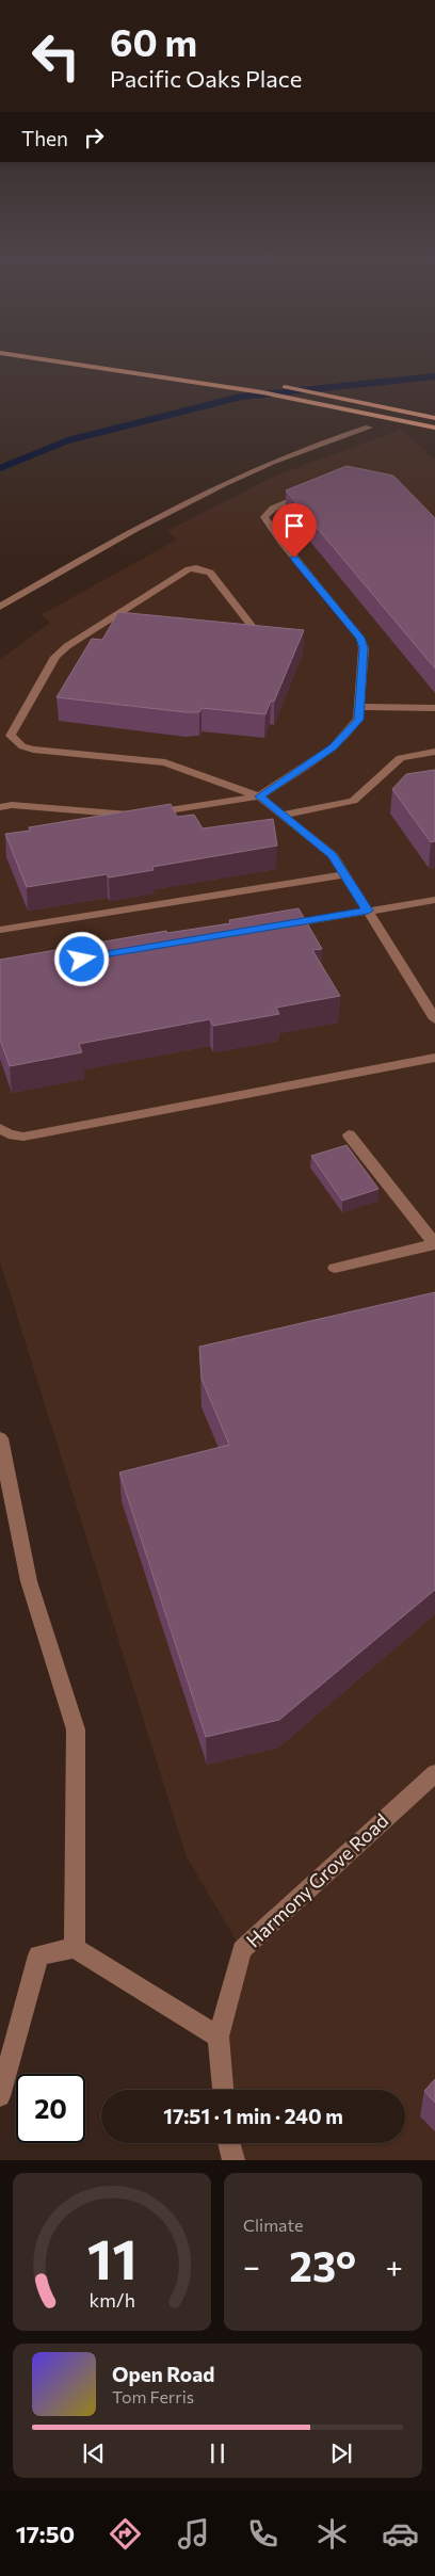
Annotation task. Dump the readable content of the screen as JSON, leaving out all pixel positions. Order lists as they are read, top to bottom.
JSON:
{
  "streets": {
    "street": ["Harmony Grove Road"]
  },
  "page": {
    "turn": ["60 m", "Pacific Oaks Place"],
    "then": "Then",
    "limit": "20",
    "trip": "17:51 · 1 min · 240 m",
    "tile": "Climate",
    "heat": ["−", "23°", "+"],
    "song": ["Open Road", "Tom Ferris"],
    "tabs": "17:50",
    "gauge": ["11", "km/h"]
  }
}
